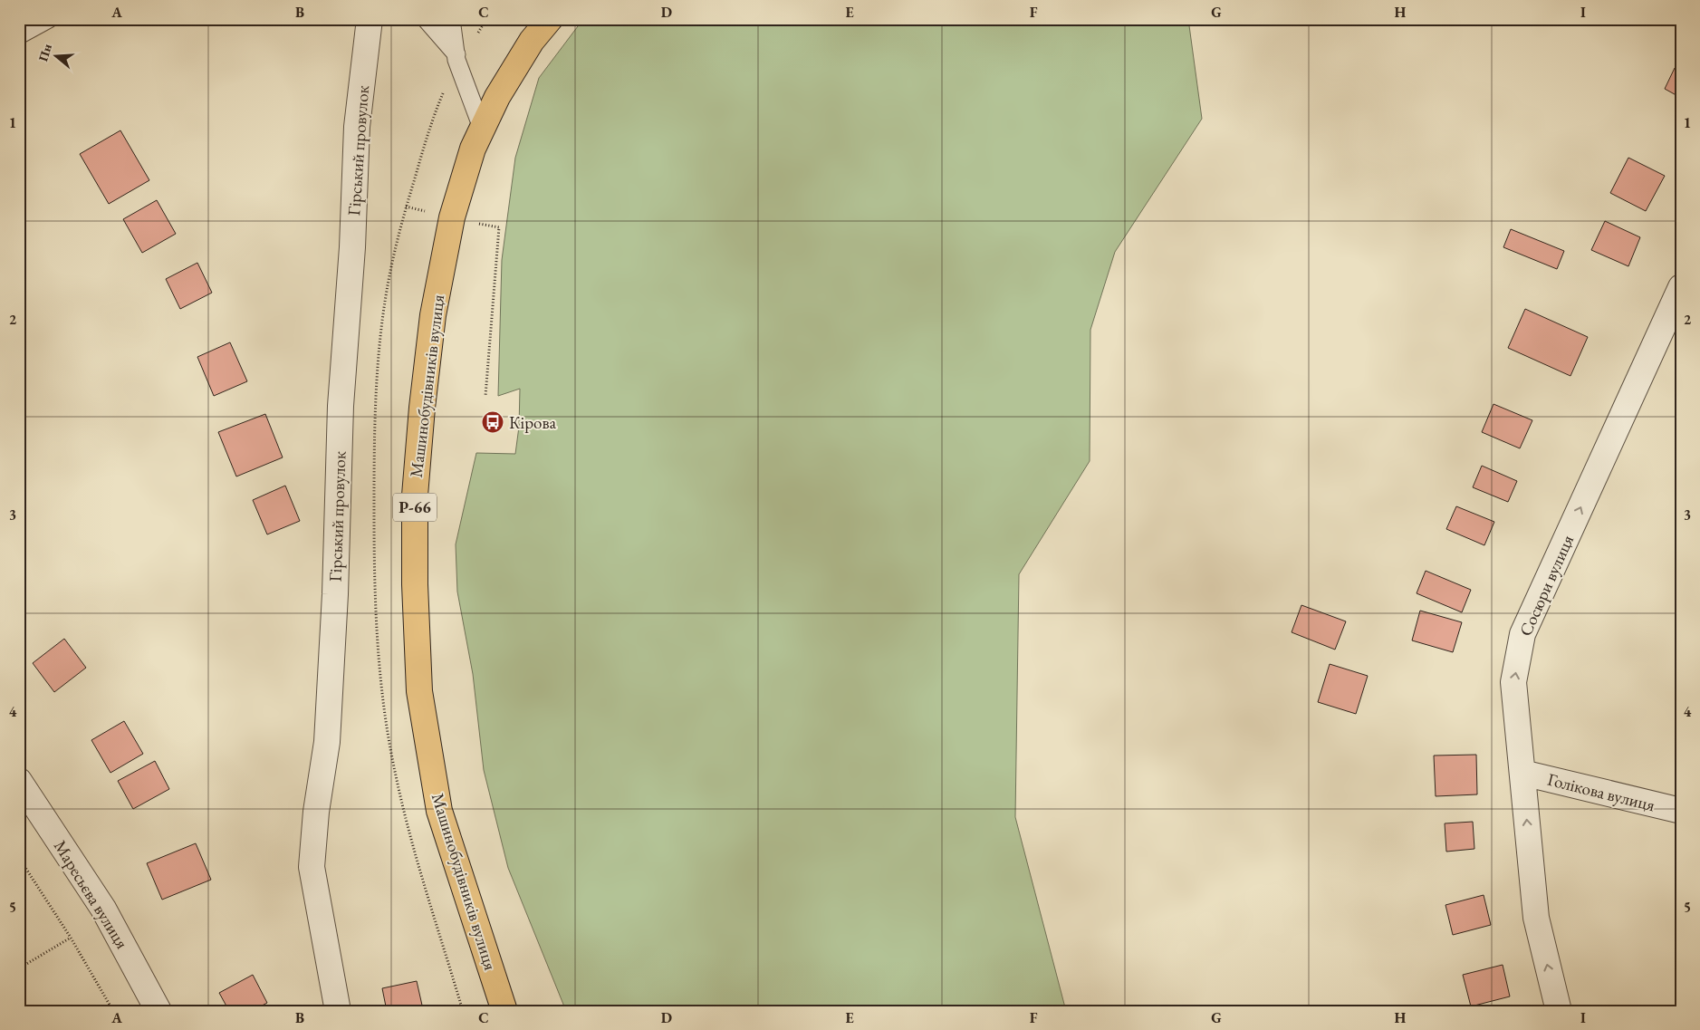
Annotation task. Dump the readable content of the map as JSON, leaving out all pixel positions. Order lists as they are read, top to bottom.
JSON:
{
  "streets": {
    "main road": ["Машинобудівників вулиця", "Р-66"],
    "street": [
      "Гірський провулок",
      "Сосюри вулиця",
      "Голікова вулиця",
      "Маресьєва вулиця"
    ]
  },
  "crossings": [
    ["Сосюри вулиця", "Голікова вулиця"]
  ],
  "one_way": ["Сосюри вулиця"],
  "places": {
    "bus stop": ["Кірова"]
  },
  "north": "left",
  "grid": {
    "columns": [
      "A",
      "B",
      "C",
      "D",
      "E",
      "F",
      "G",
      "H",
      "I"
    ],
    "rows": [
      "1",
      "2",
      "3",
      "4",
      "5"
    ]
  }
}
